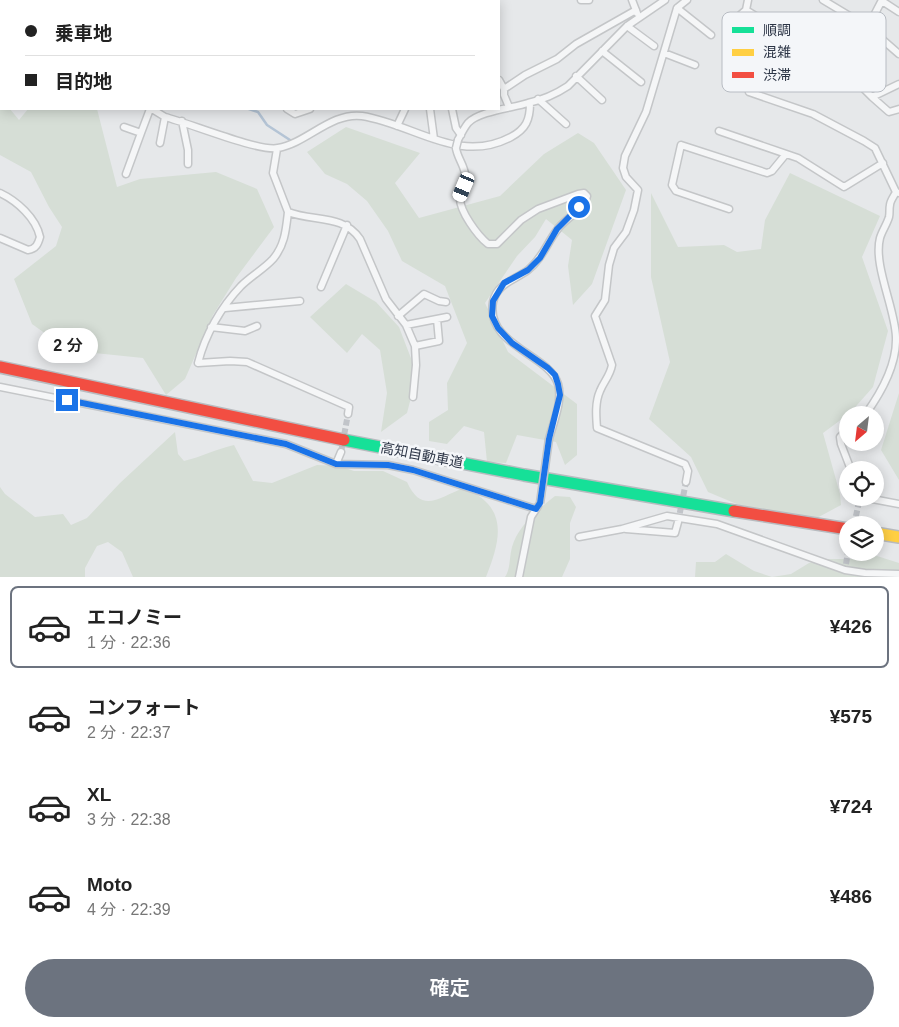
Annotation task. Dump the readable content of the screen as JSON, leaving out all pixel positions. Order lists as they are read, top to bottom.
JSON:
{
  "streets": {
    "highway": ["高知自動車道"]
  },
  "legend": ["順調", "混雑", "渋滞"],
  "north": "bottom left",
  "page": {
    "banner": ["乗車地", "目的地"],
    "bubble": "2 分",
    "list": [
      {
        "name": "エコノミー",
        "note": "1 分 · 22:36",
        "value": "¥426"
      },
      {
        "name": "コンフォート",
        "note": "2 分 · 22:37",
        "value": "¥575"
      },
      {
        "name": "XL",
        "note": "3 分 · 22:38",
        "value": "¥724"
      },
      {
        "name": "Moto",
        "note": "4 分 · 22:39",
        "value": "¥486"
      }
    ],
    "buttons": "確定"
  }
}
